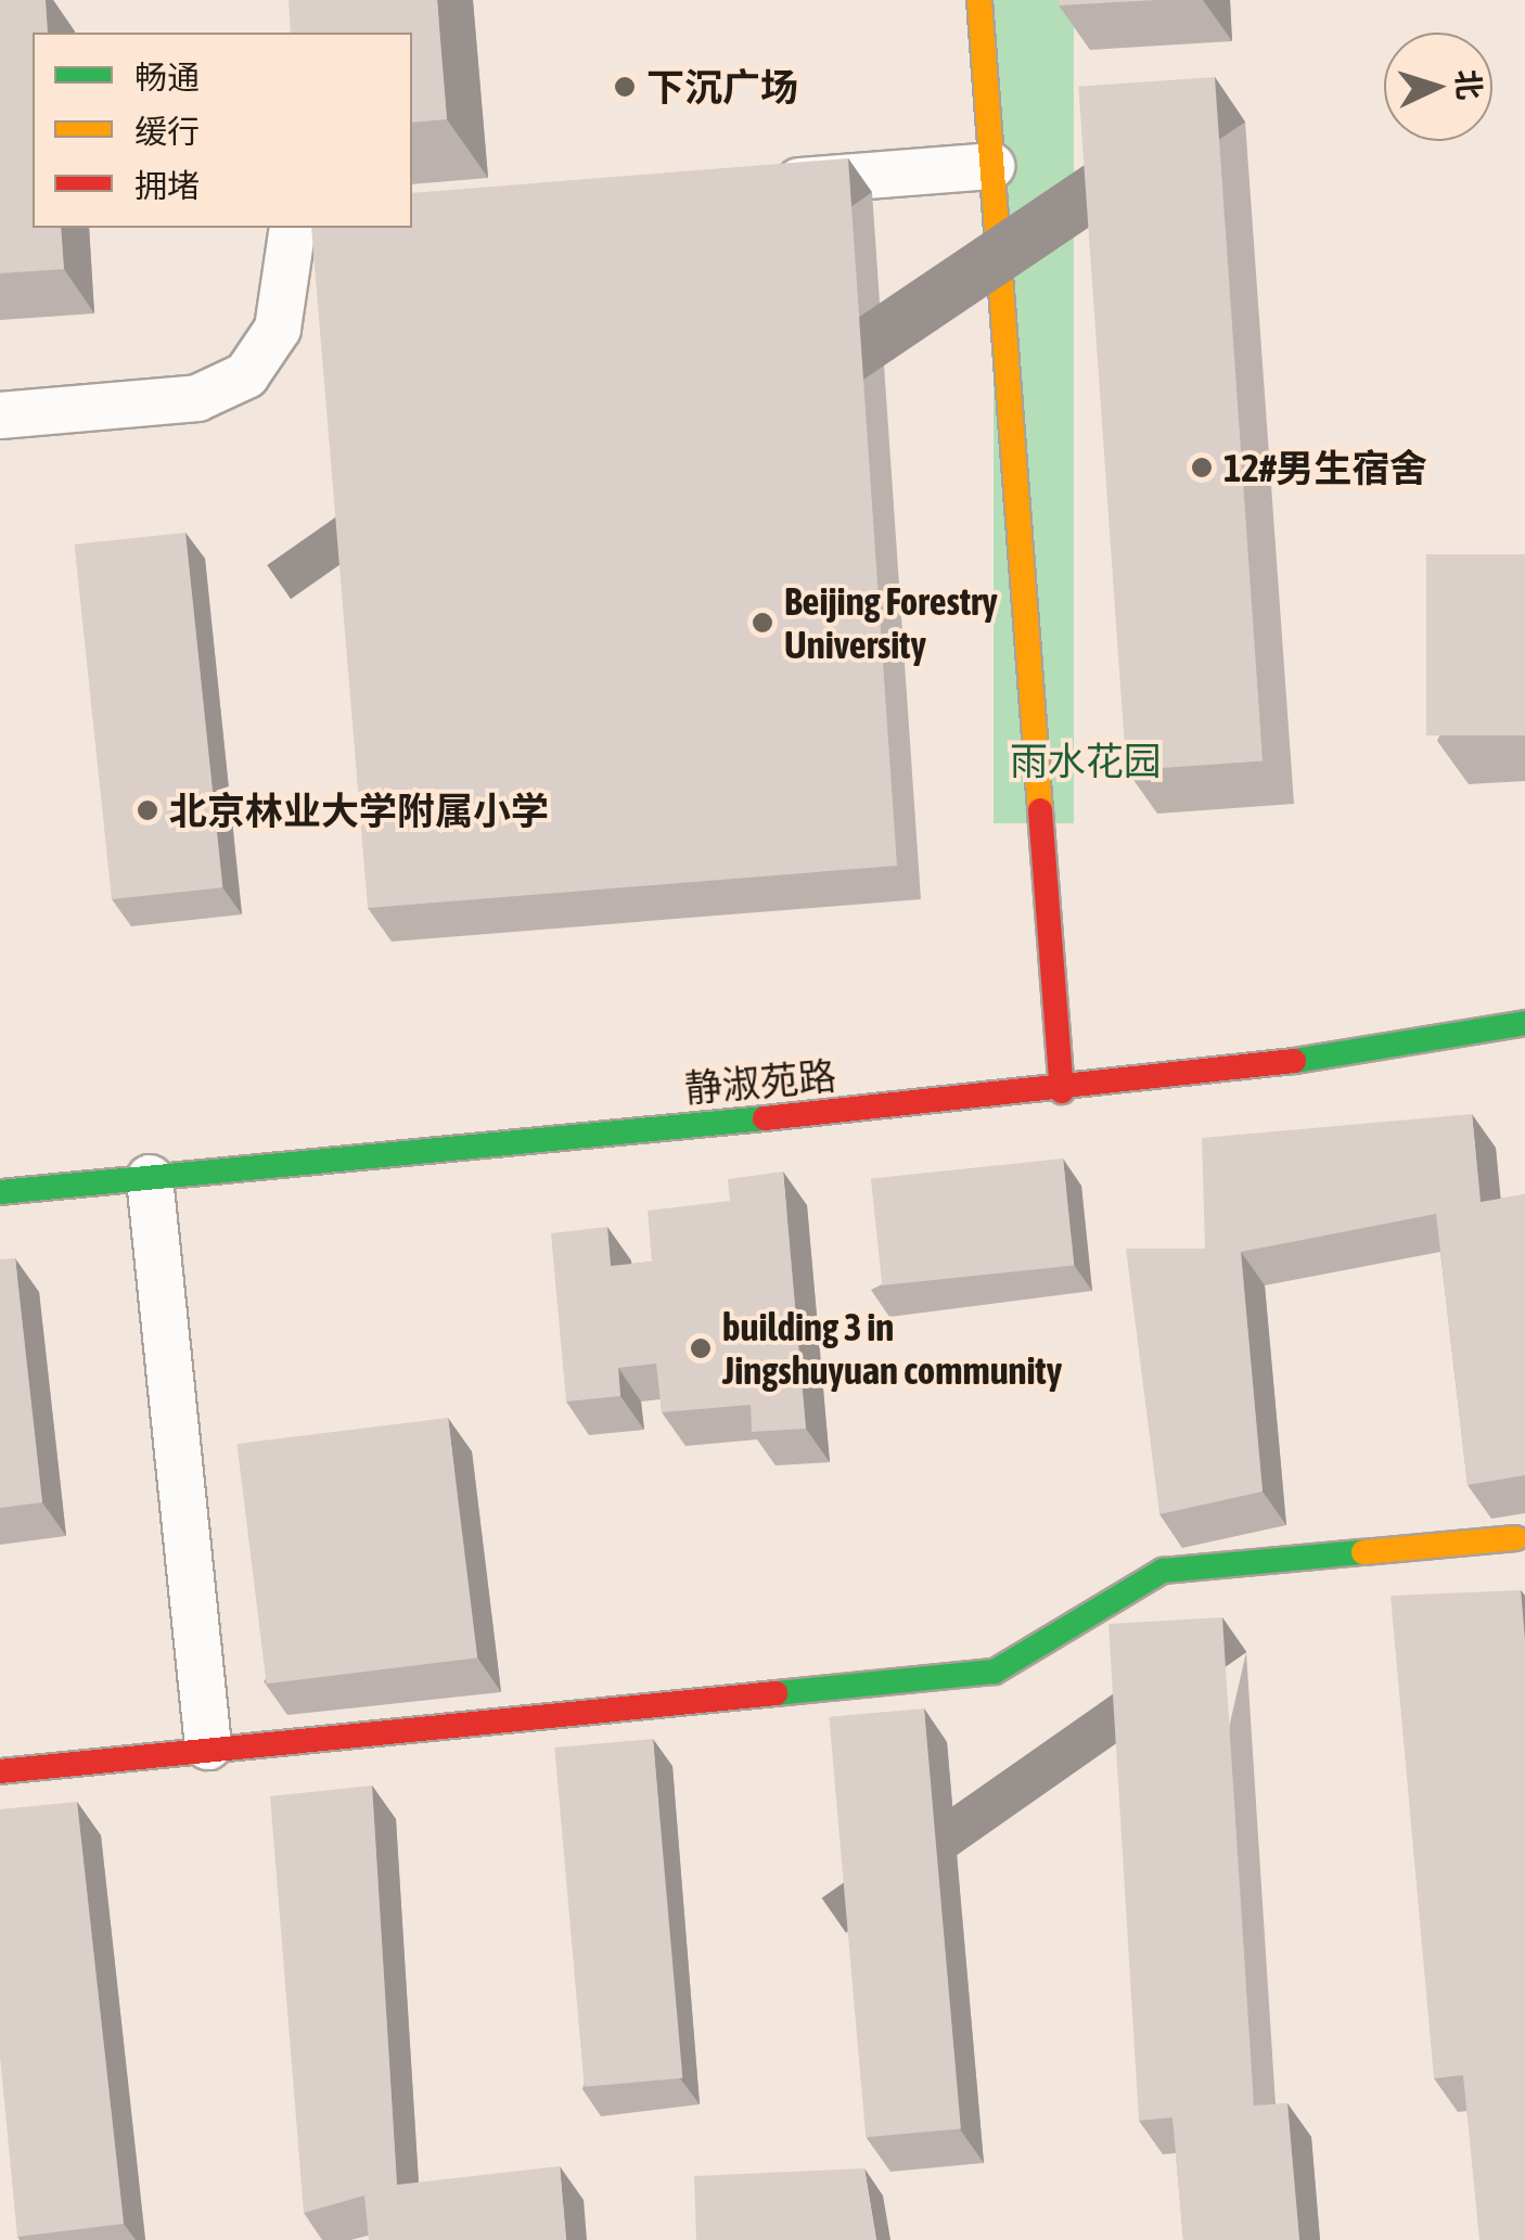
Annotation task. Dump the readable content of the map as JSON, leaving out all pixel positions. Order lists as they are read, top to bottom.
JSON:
{
  "streets": {
    "street": ["静淑苑路"]
  },
  "parks": ["雨水花园"],
  "places": [
    "下沉广场",
    "12#男生宿舍",
    "Beijing Forestry University",
    "北京林业大学附属小学",
    "building 3 in Jingshuyuan community"
  ],
  "legend": ["畅通", "缓行", "拥堵"],
  "north": "right"
}
